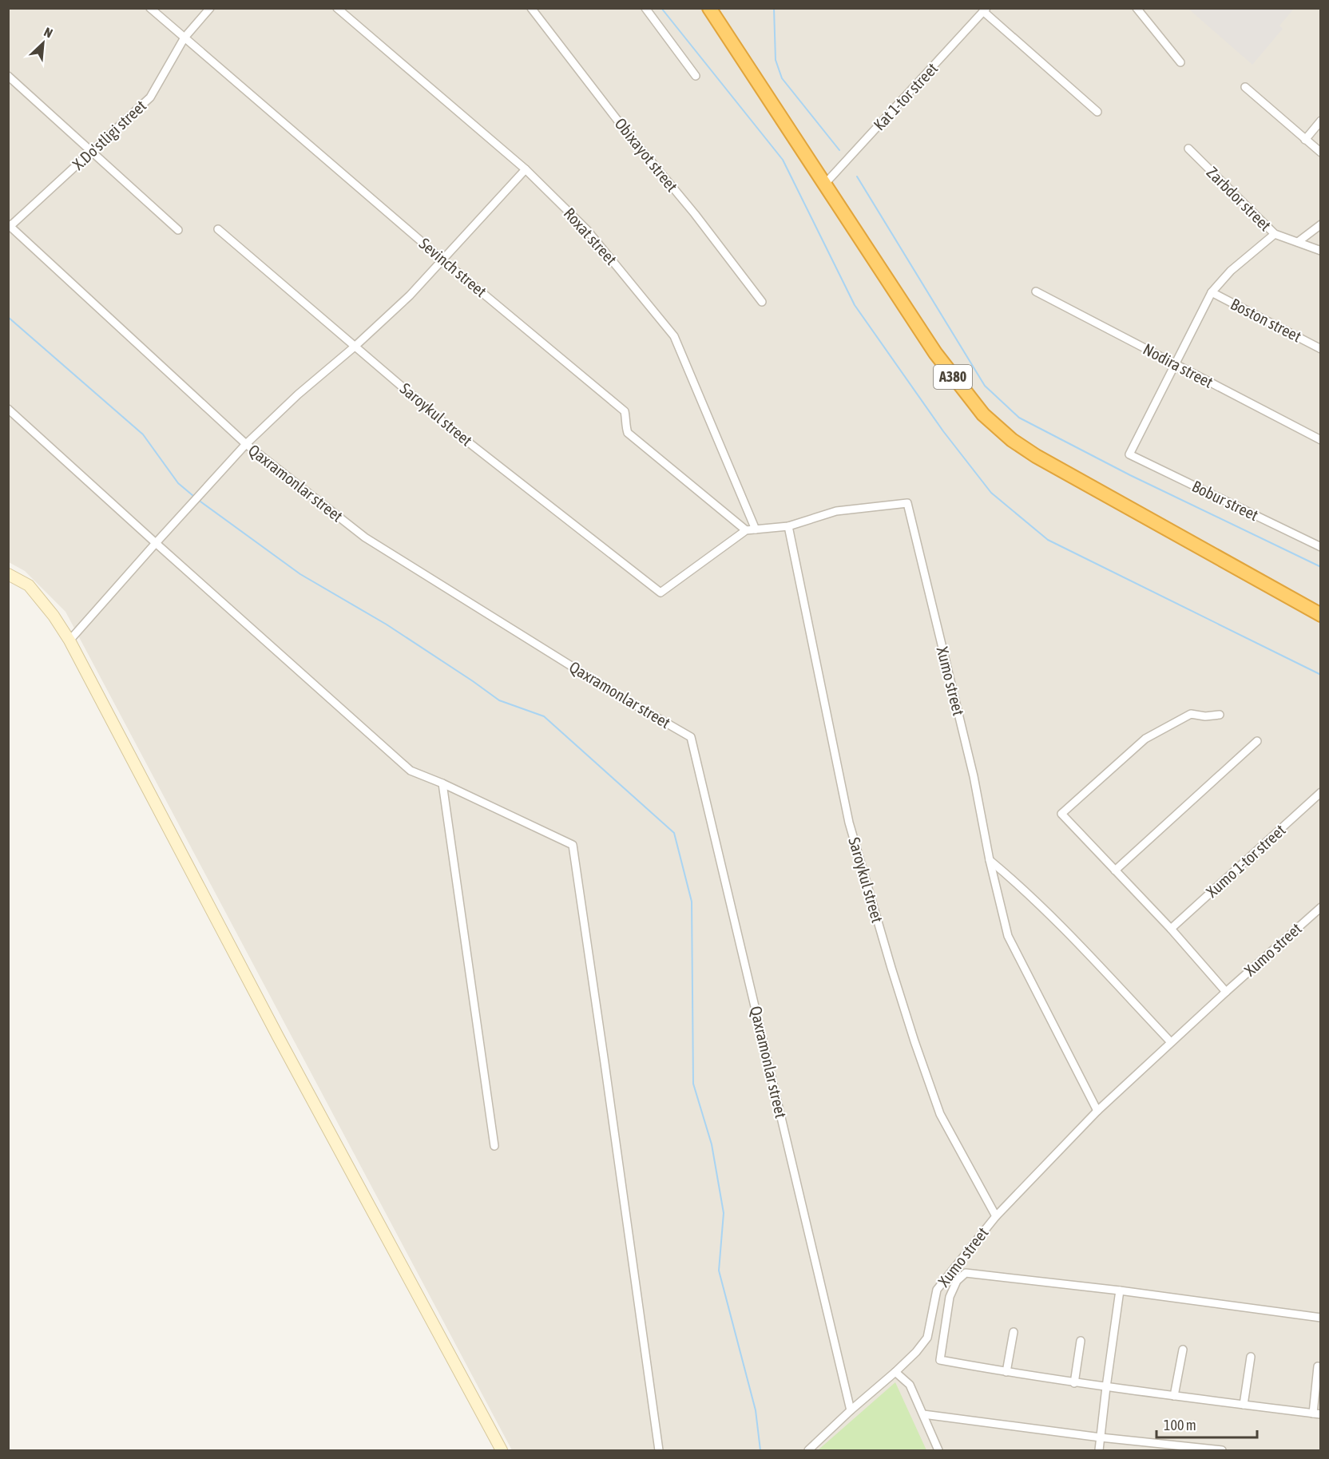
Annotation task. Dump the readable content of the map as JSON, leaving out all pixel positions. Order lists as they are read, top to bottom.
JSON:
{
  "streets": {
    "highway": ["A380"],
    "street": [
      "Kat 1-tor street",
      "X.Do'stligi street",
      "Obixayot street",
      "Zarbdor street",
      "Roxat street",
      "Sevinch street",
      "Boston street",
      "Nodira street",
      "Saroykul street",
      "Qaxramonlar street",
      "Bobur street",
      "Xumo street",
      "Xumo 1-tor street"
    ]
  },
  "crossings": [
    ["Kat 1-tor street", "A380"],
    ["X.Do'stligi street", "Sevinch street"],
    ["X.Do'stligi street", "Qaxramonlar street"],
    ["Sevinch street", "Saroykul street"],
    ["Nodira street", "Bobur street"],
    ["Saroykul street", "Xumo street"],
    ["Qaxramonlar street", "Xumo street"]
  ],
  "scale_bar": "100 m",
  "north": "top right"
}
